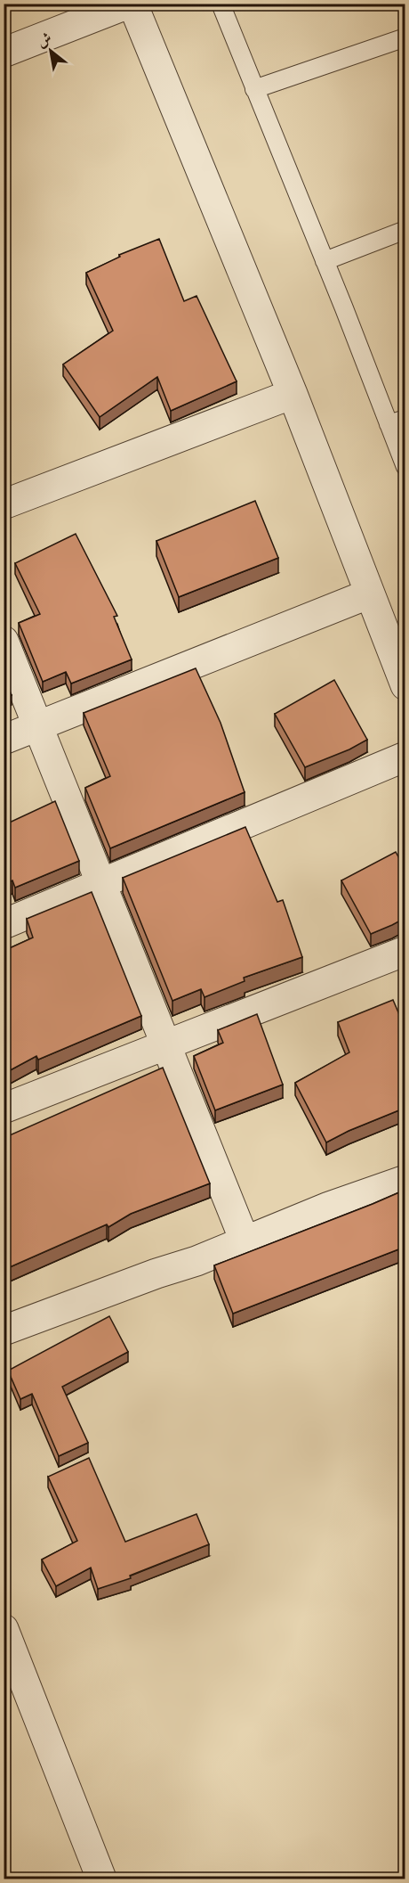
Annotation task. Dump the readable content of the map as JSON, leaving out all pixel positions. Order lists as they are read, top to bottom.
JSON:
{
  "north": "top left"
}
